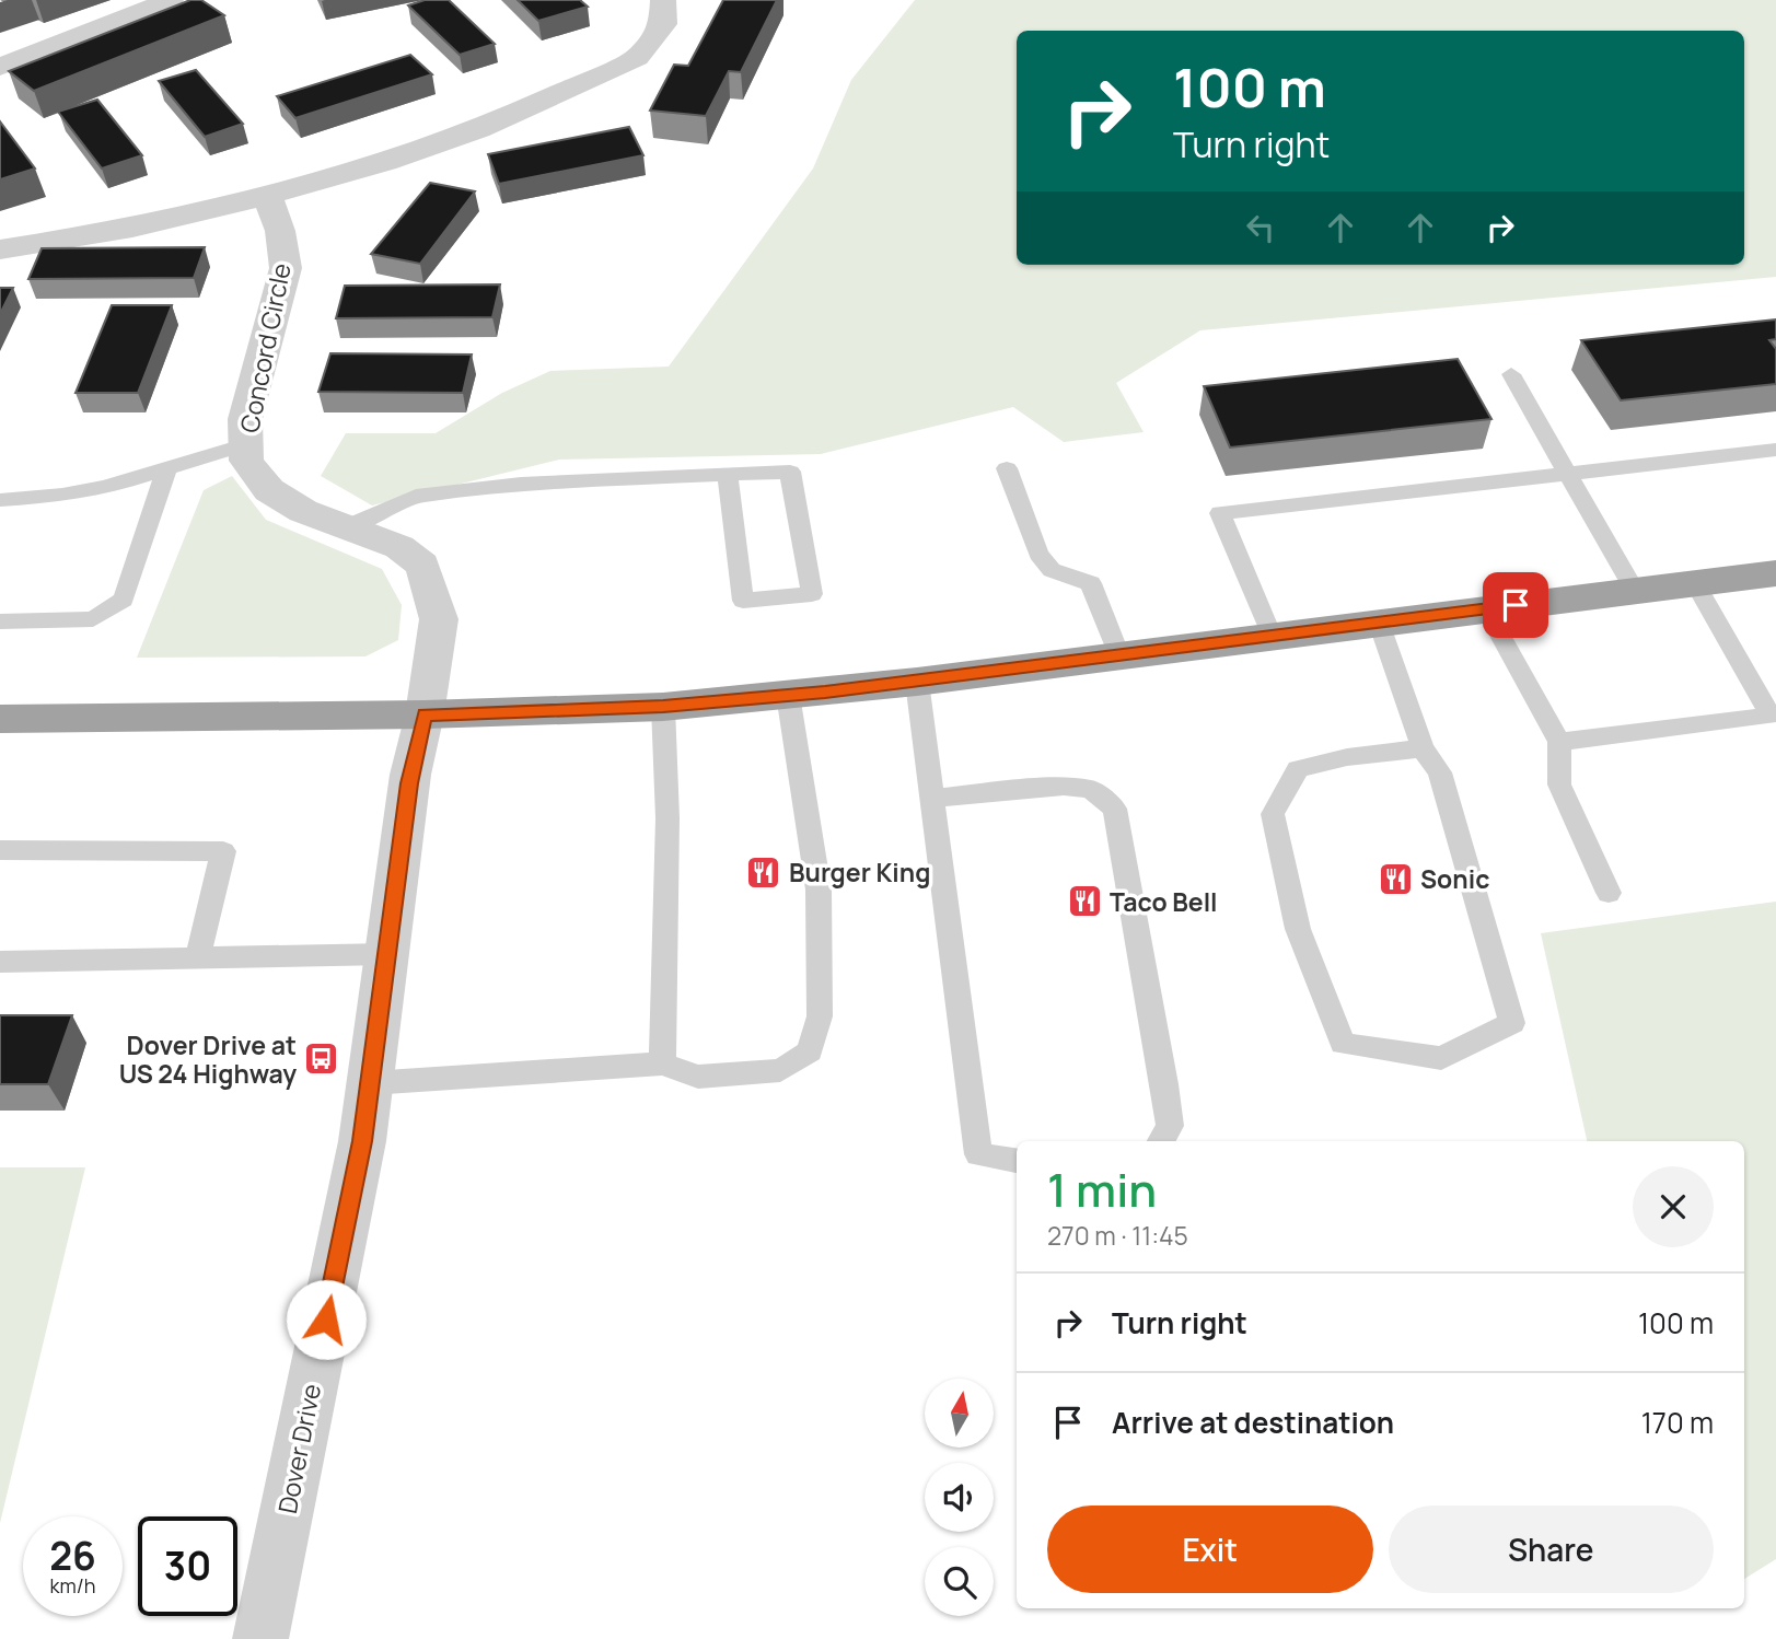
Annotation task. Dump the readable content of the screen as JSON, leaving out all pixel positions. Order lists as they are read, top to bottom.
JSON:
{
  "streets": {
    "street": ["Concord Circle", "Dover Drive"]
  },
  "crossings": [
    ["Concord Circle", "Dover Drive"]
  ],
  "places": {
    "restaurant": ["Burger King", "Sonic", "Taco Bell"],
    "bus stop": ["Dover Drive at US 24 Highway"]
  },
  "north": "top",
  "page": {
    "turn": ["100 m", "Turn right"],
    "heading": ["1 min", "270 m · 11:45"],
    "list": [
      {
        "name": "Turn right",
        "value": "100 m"
      },
      {
        "name": "Arrive at destination",
        "value": "170 m"
      }
    ],
    "buttons": ["Exit", "Share"],
    "speed": "26 km/h",
    "limit": "30"
  }
}
